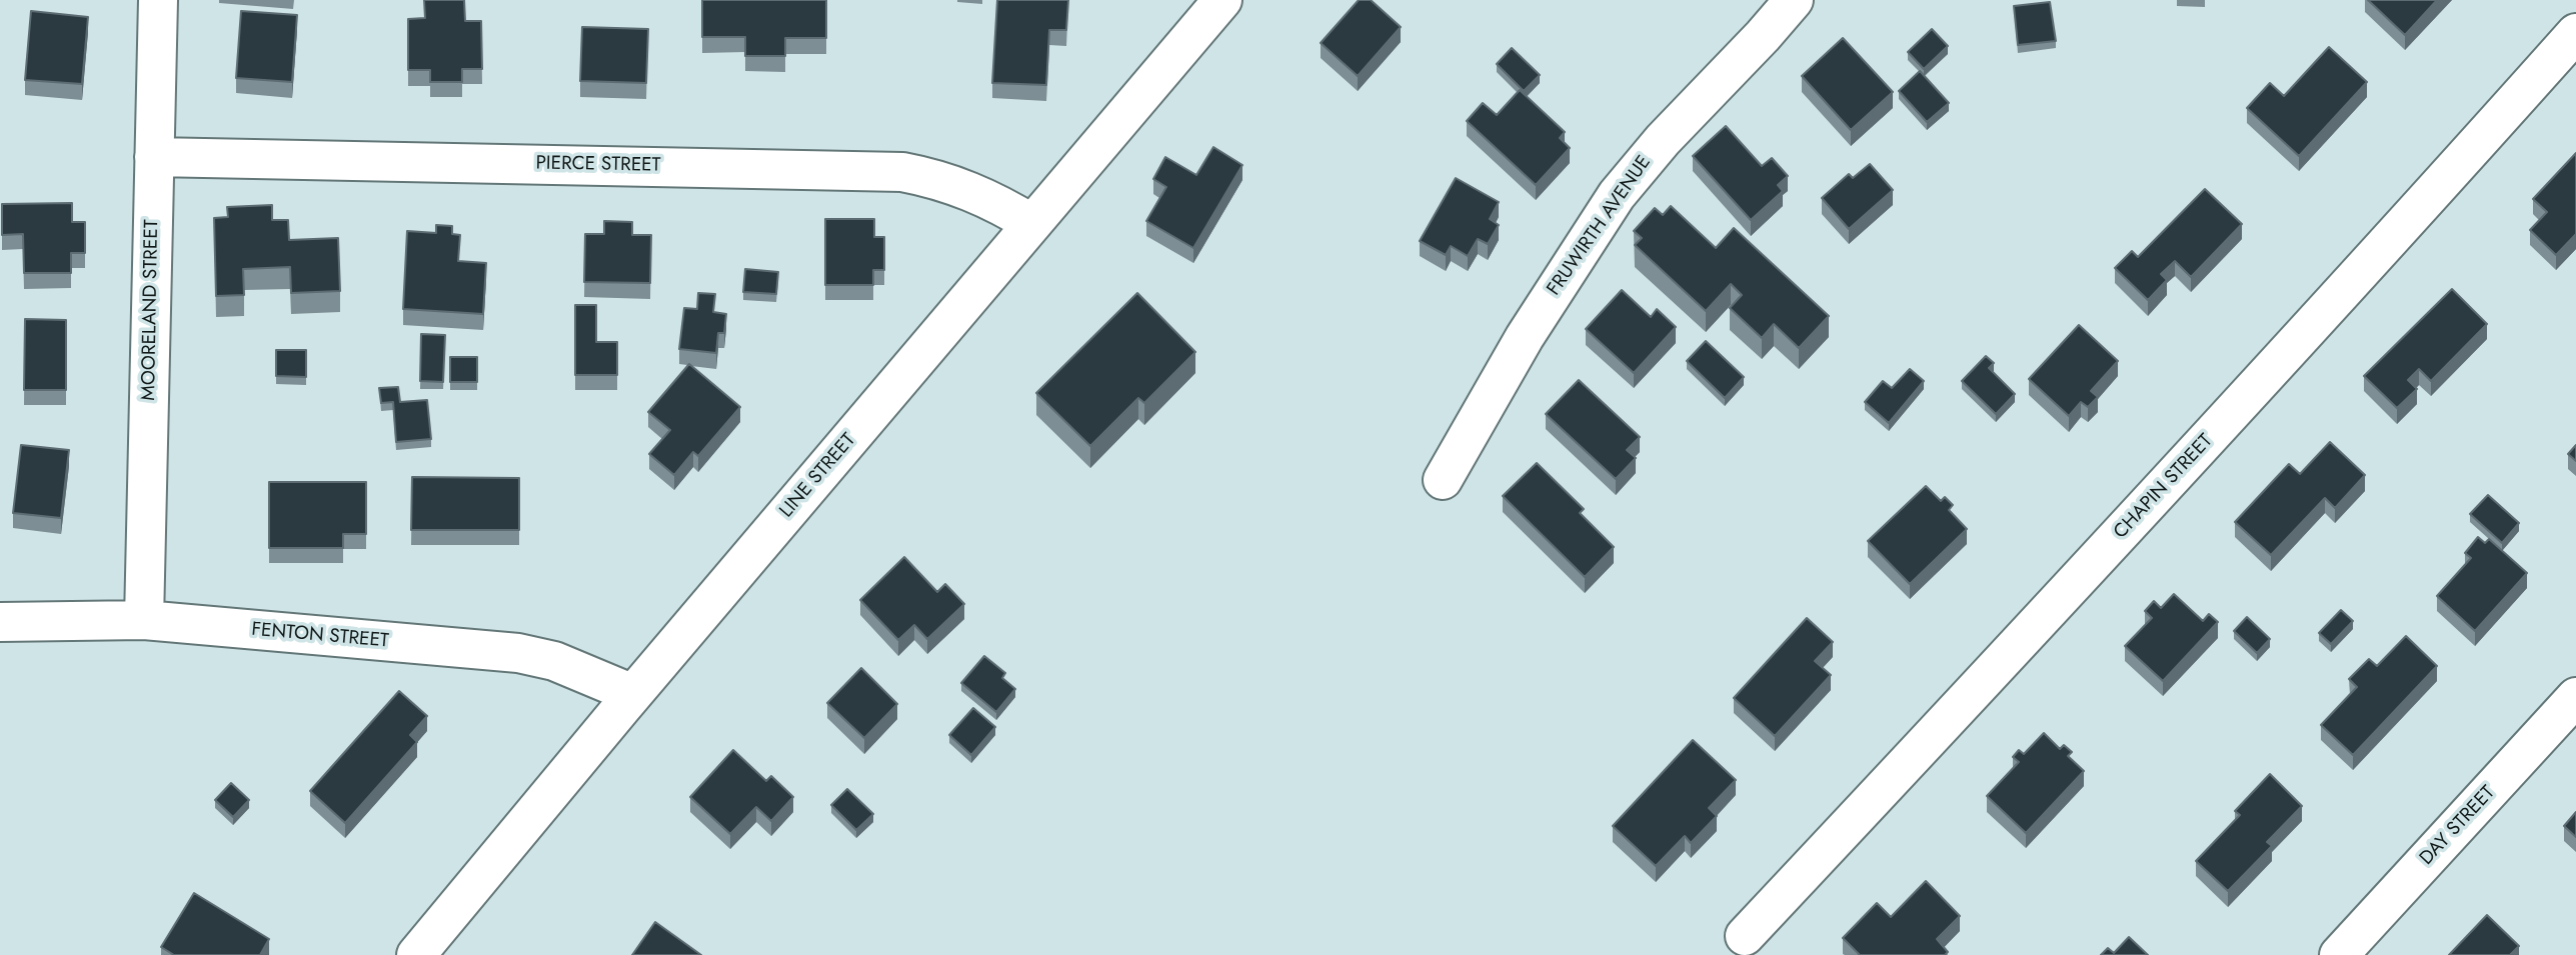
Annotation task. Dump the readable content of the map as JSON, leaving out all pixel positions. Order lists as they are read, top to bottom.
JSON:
{
  "streets": {
    "street": [
      "PIERCE STREET",
      "FRUWIRTH AVENUE",
      "MOORELAND STREET",
      "LINE STREET",
      "CHAPIN STREET",
      "FENTON STREET",
      "DAY STREET"
    ]
  },
  "crossings": [
    ["PIERCE STREET", "MOORELAND STREET"],
    ["PIERCE STREET", "LINE STREET"],
    ["MOORELAND STREET", "FENTON STREET"],
    ["LINE STREET", "FENTON STREET"]
  ]
}
